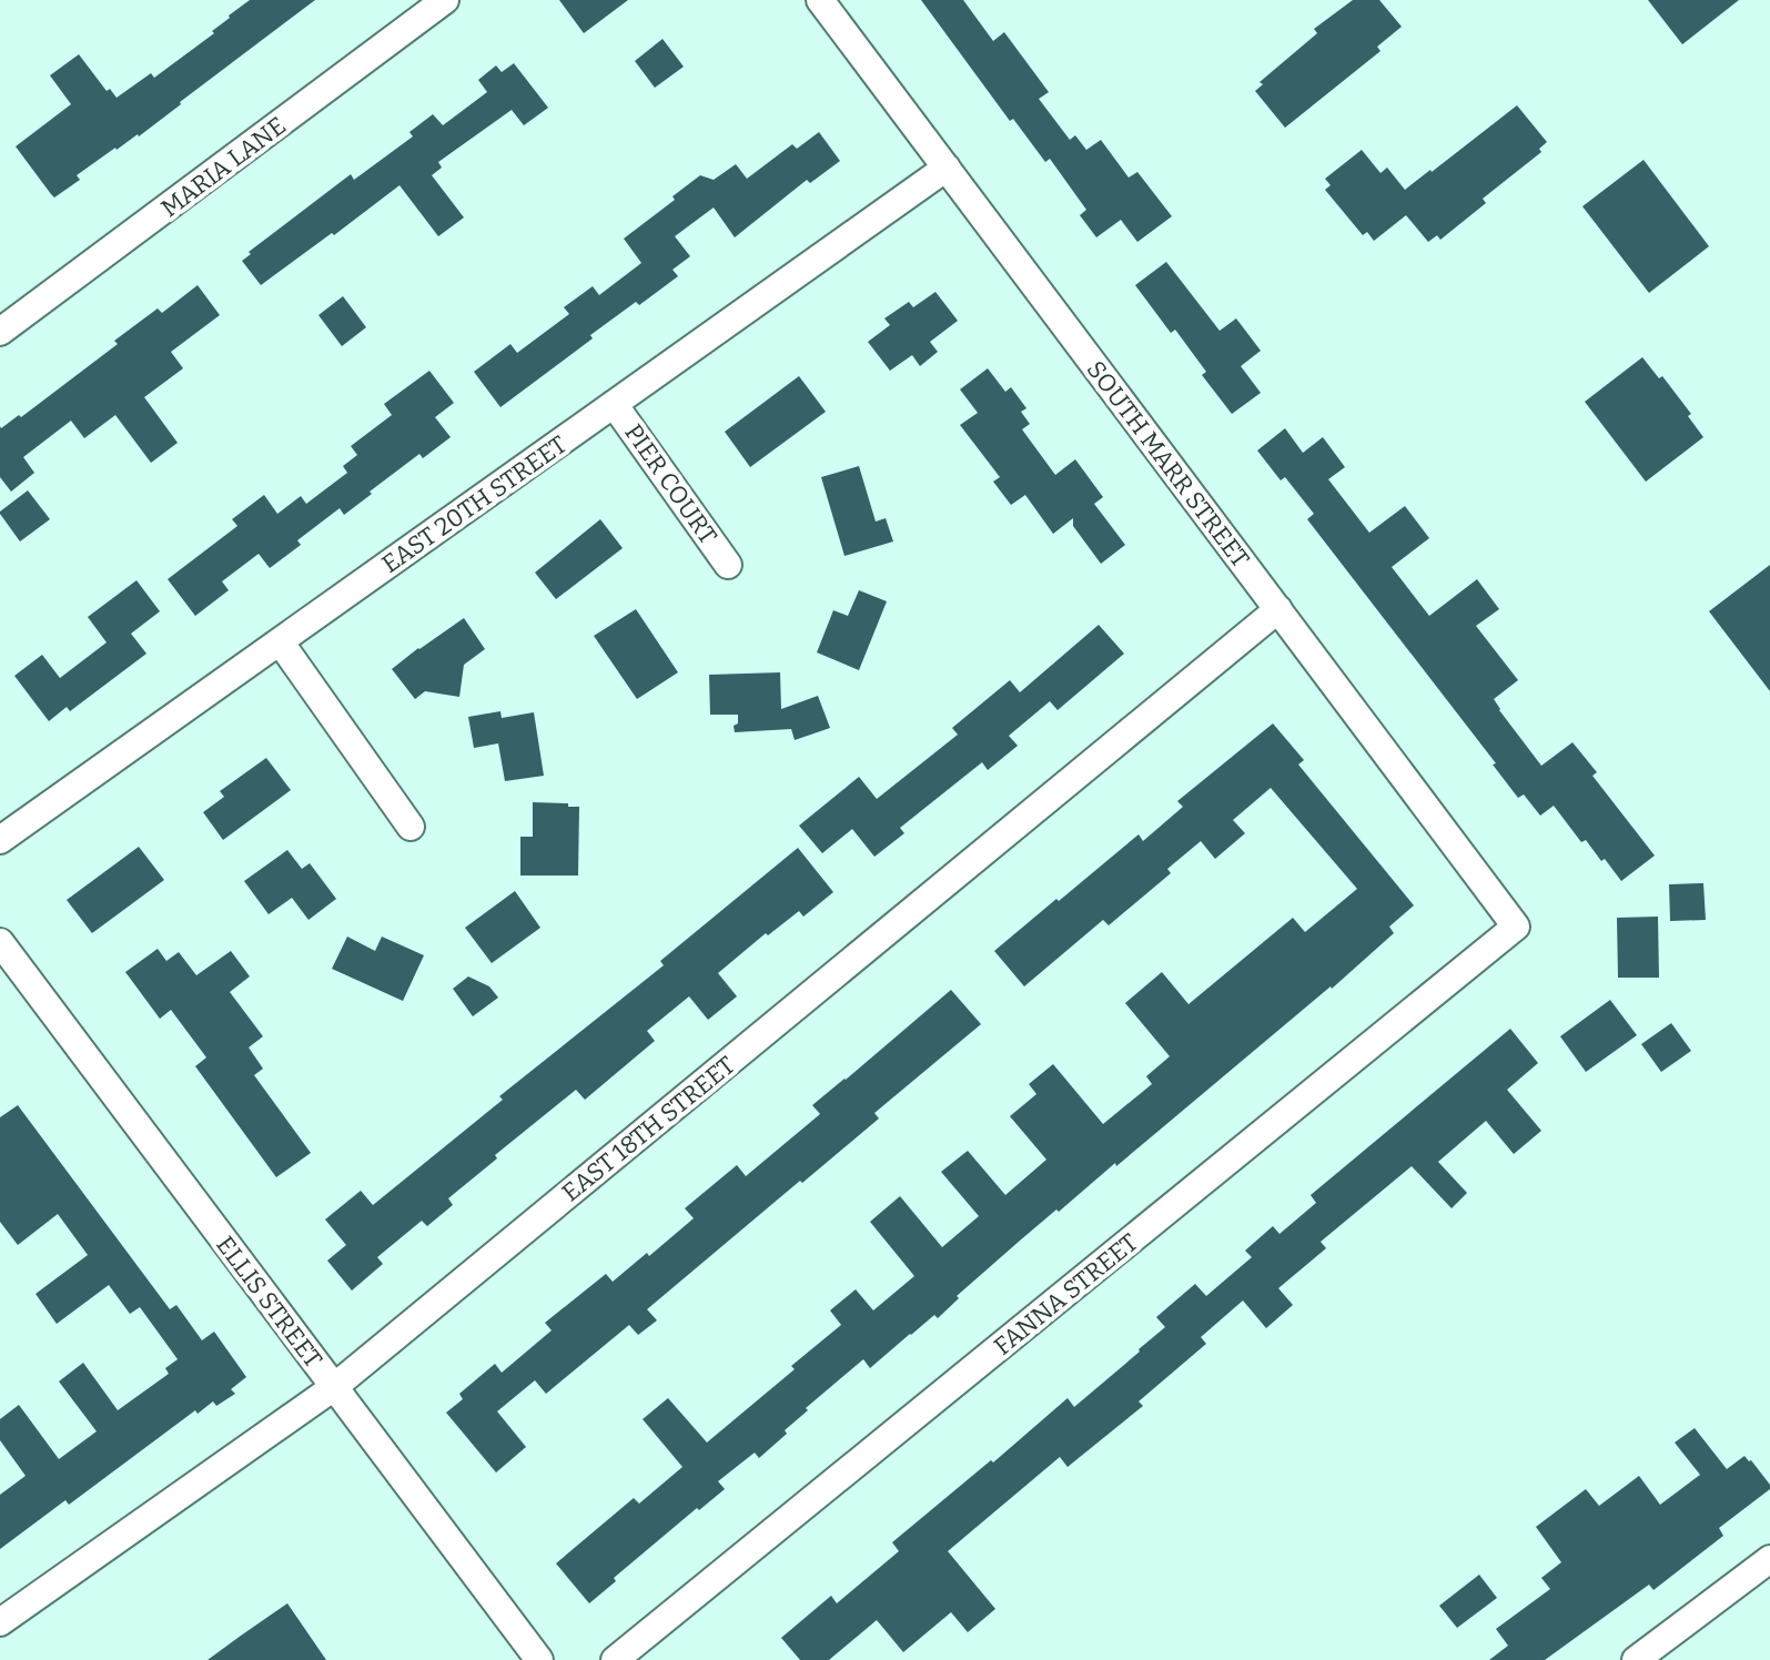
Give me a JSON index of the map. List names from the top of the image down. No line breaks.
{"streets":{"street":["MARIA LANE","SOUTH MARR STREET","PIER COURT","EAST 20TH STREET","EAST 18TH STREET","FANNA STREET","ELLIS STREET"]},"crossings":[["SOUTH MARR STREET","EAST 20TH STREET"],["SOUTH MARR STREET","EAST 18TH STREET"],["SOUTH MARR STREET","FANNA STREET"],["PIER COURT","EAST 20TH STREET"],["EAST 18TH STREET","ELLIS STREET"]]}
